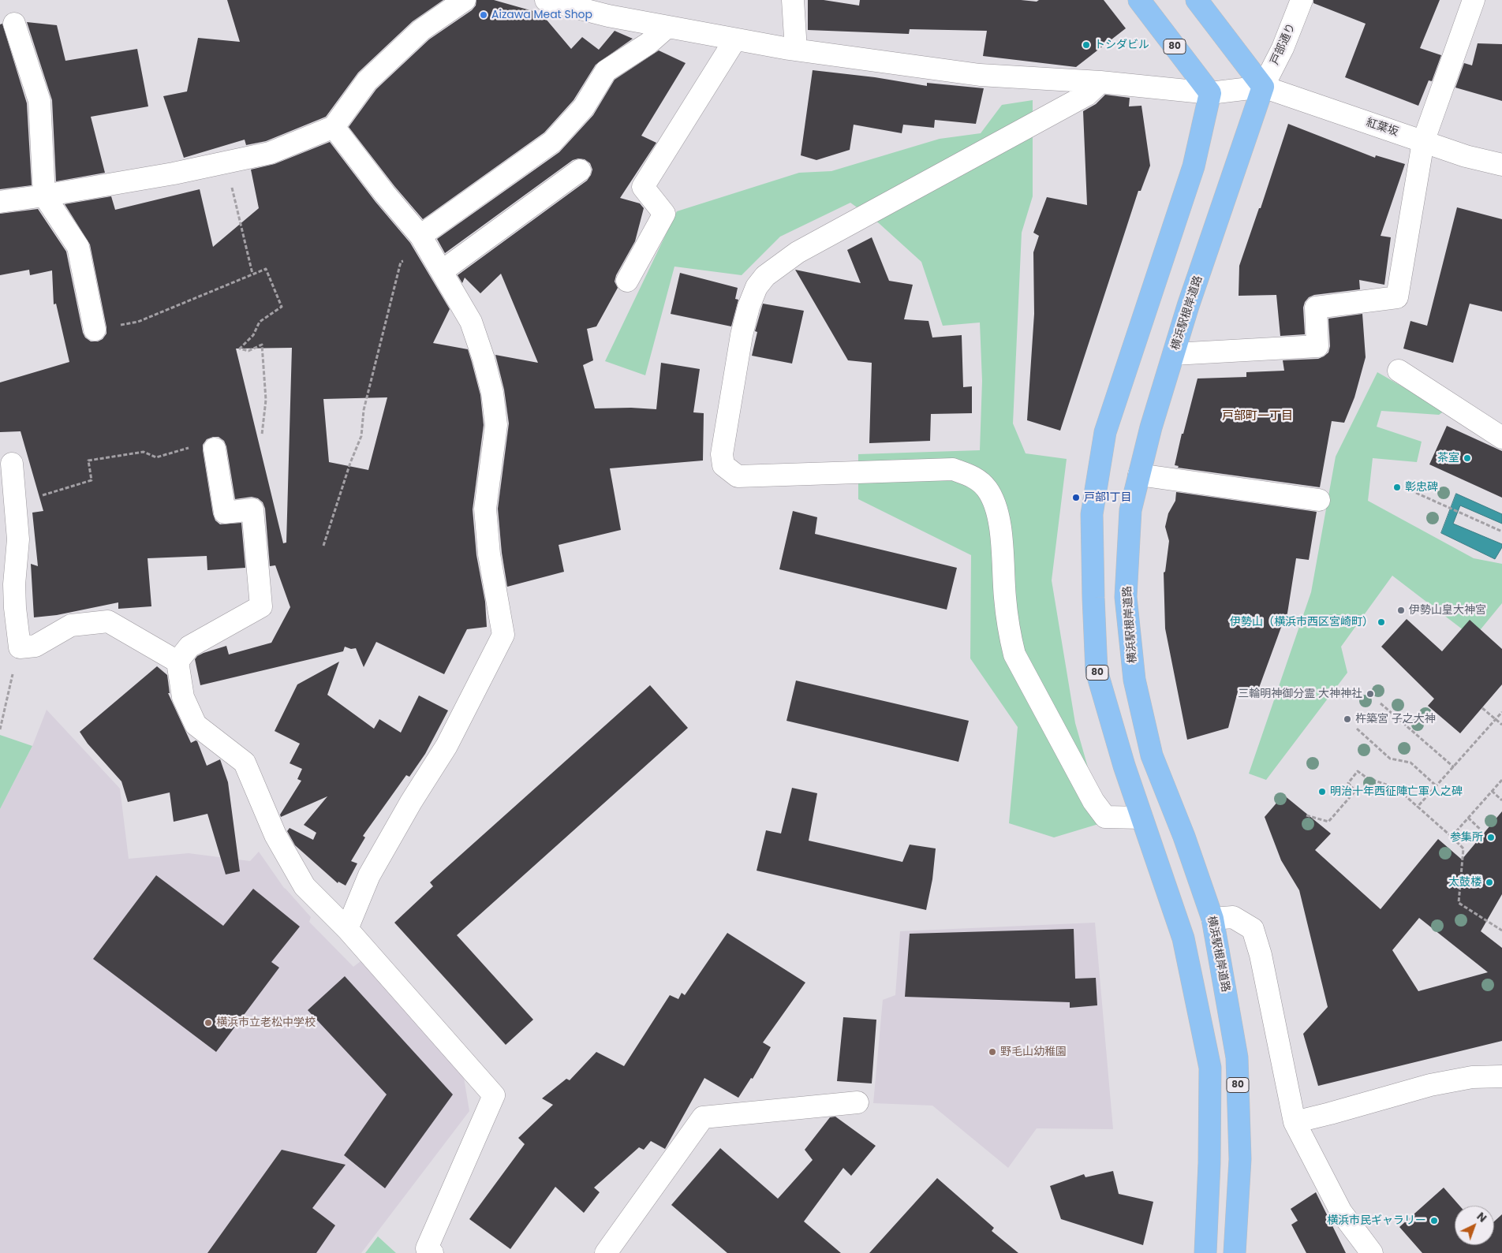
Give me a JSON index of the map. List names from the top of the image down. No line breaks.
{"streets":{"main road":["80","横浜駅根岸道路"],"street":["戸部通り","紅葉坂"]},"crossings":[["戸部通り","紅葉坂"],["戸部通り","横浜駅根岸道路"],["紅葉坂","横浜駅根岸道路"]],"districts":["戸部町一丁目"],"places":["Aizawa Meat Shop","トシダビル","茶室","彰忠碑","戸部1丁目","伊勢山皇大神宮","伊勢山（横浜市西区宮崎町）","三輪明神御分霊 大神神社","杵築宮 子之大神","明治十年西征陣亡軍人之碑","参集所","太鼓楼","横浜市立老松中学校","野毛山幼稚園","横浜市民ギャラリー"],"north":"top right"}
